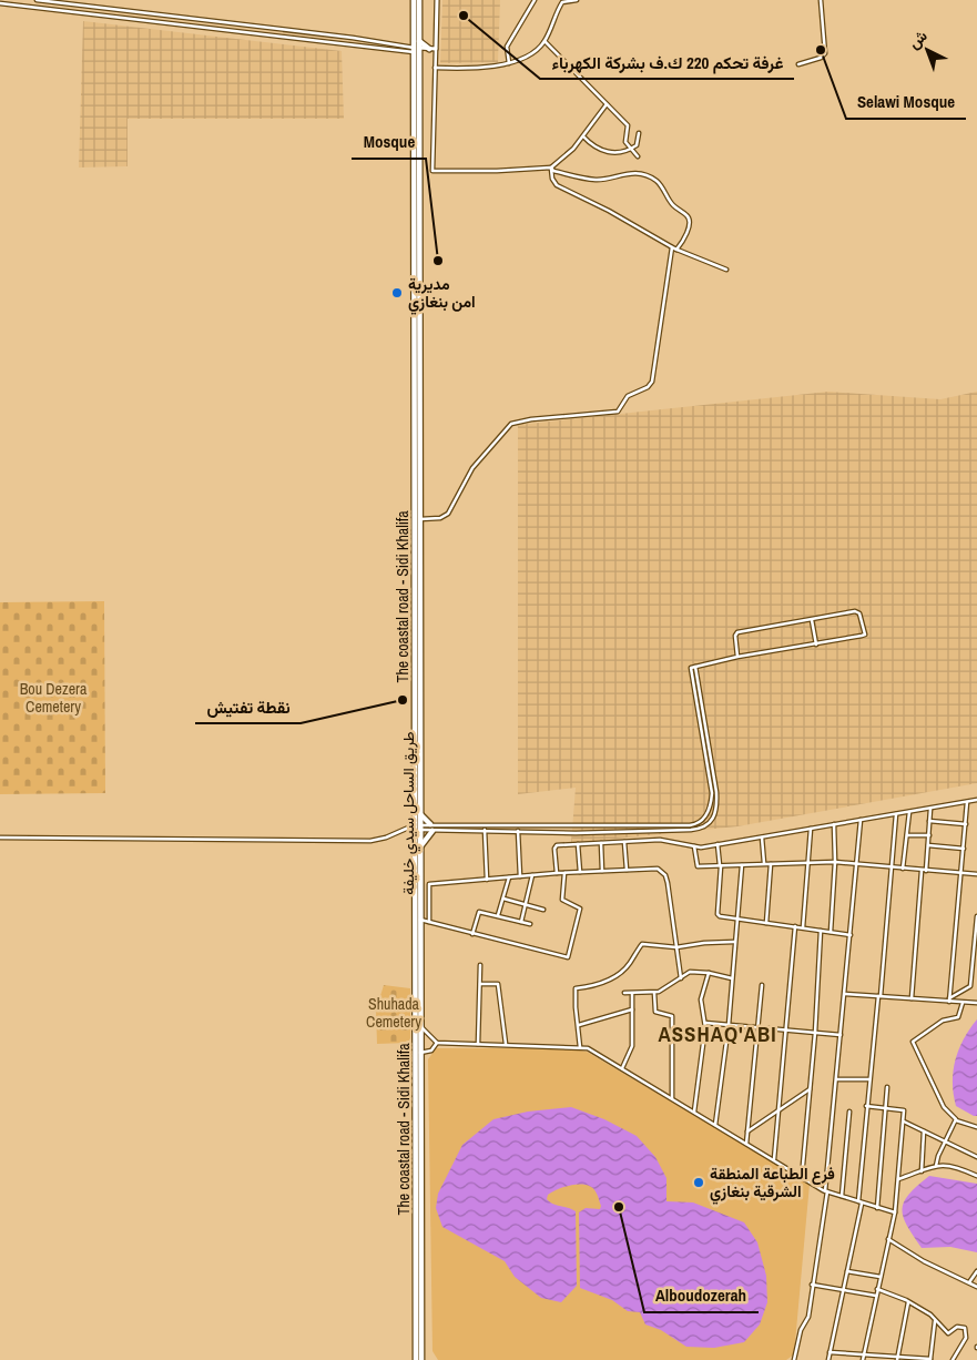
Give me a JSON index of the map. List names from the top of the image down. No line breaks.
{"streets":{"highway":["The coastal road - Sidi Khalifa","طريق الساحل سيدي خليفة"]},"crossings":[["The coastal road - Sidi Khalifa","طريق الساحل سيدي خليفة"]],"districts":["ASSHAQ'ABI"],"parks":["Bou Dezera Cemetery","Shuhada Cemetery"],"places":["غرفة تحكم 220 ك.ف بشركة الكهرباء","Selawi Mosque","Mosque","مديرية امن بنغازي","نقطة تفتيش","فرع الطباعة المنطقة الشرقية بنغازي","Alboudozerah"],"north":"top left"}
